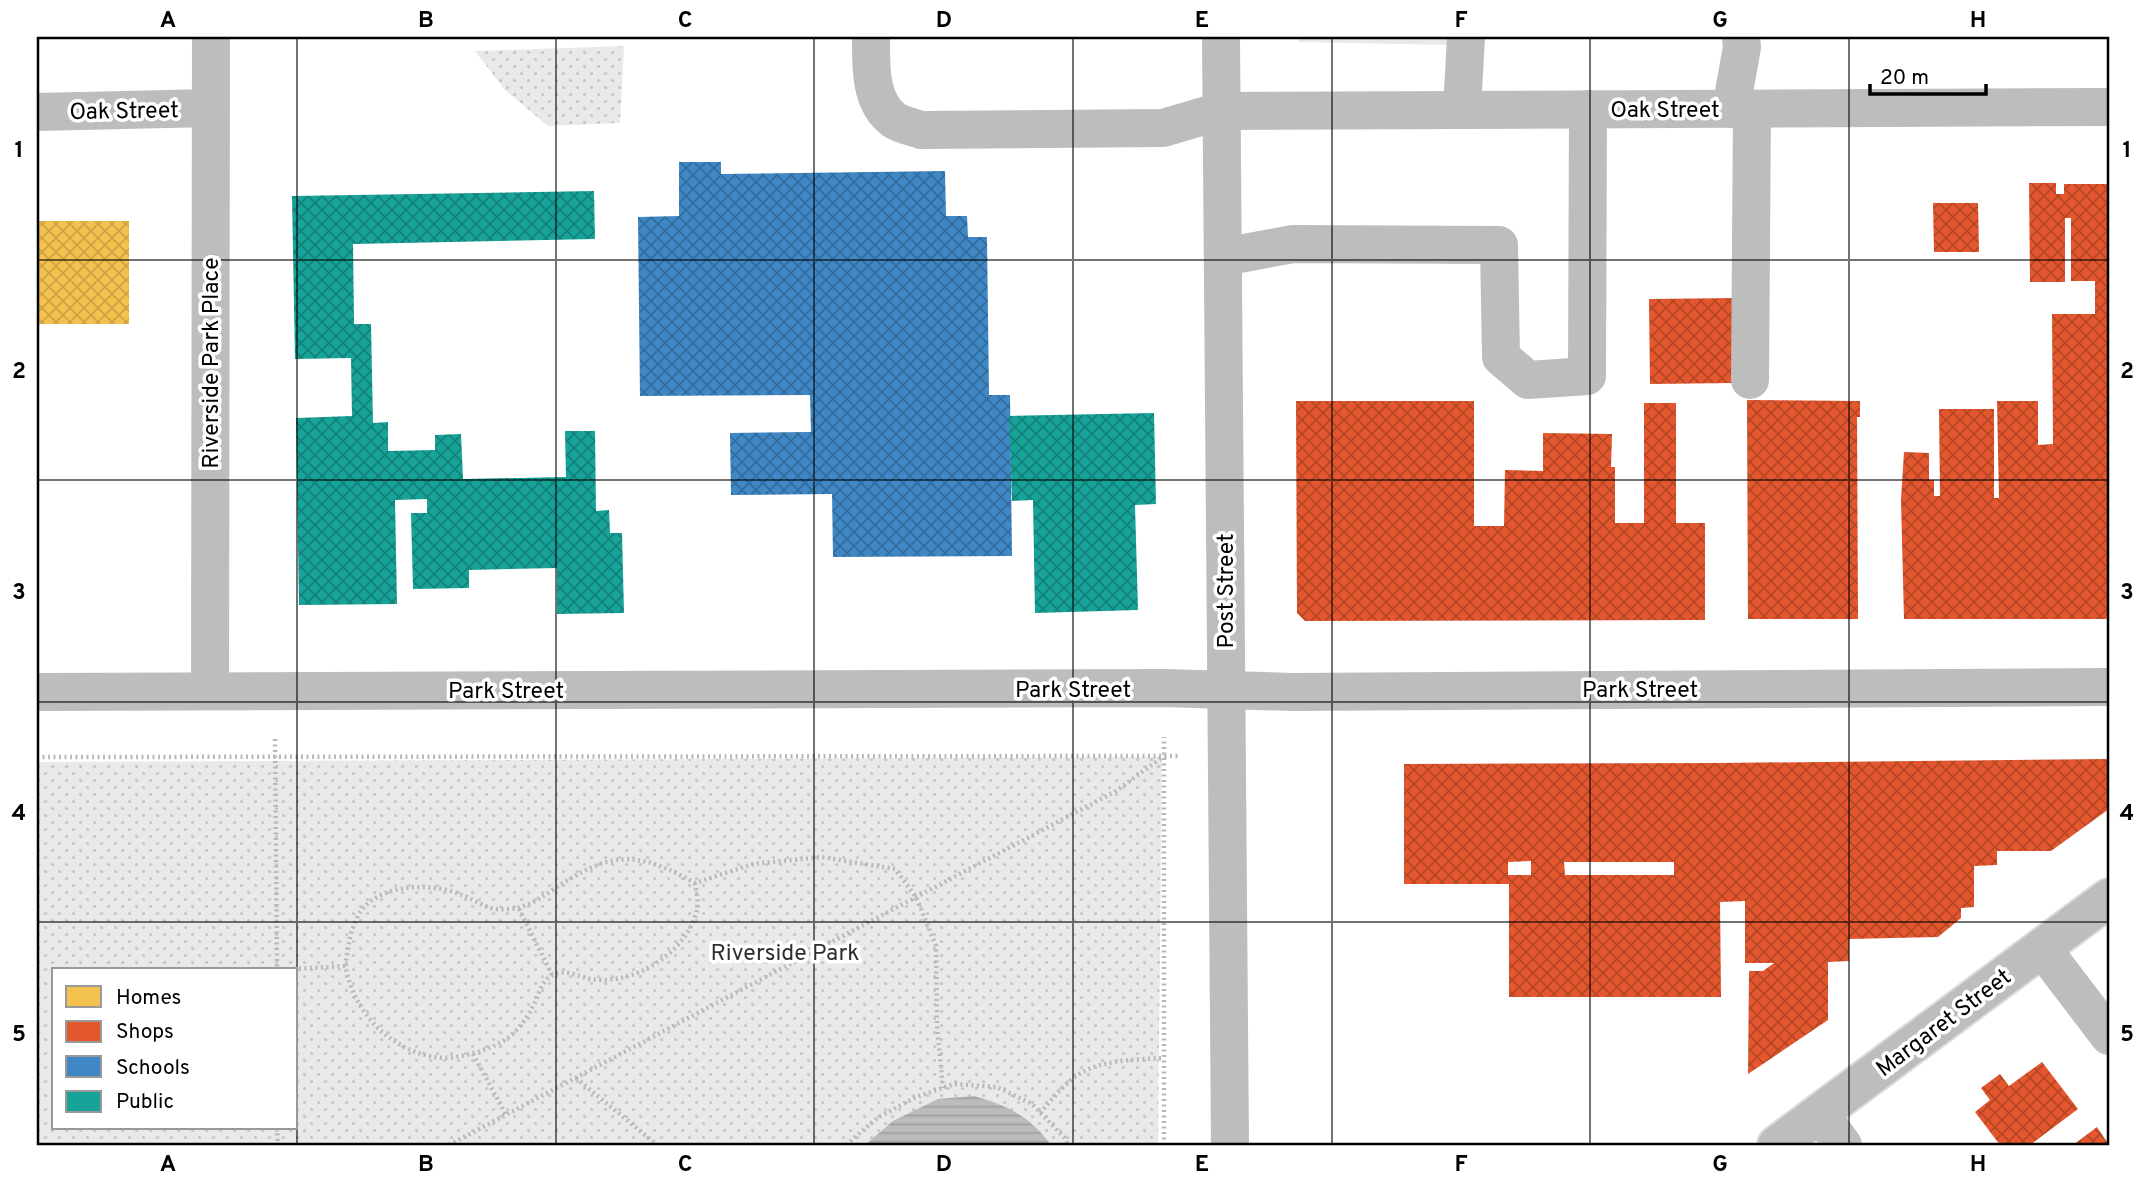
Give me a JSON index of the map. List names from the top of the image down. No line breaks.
{"streets":{"street":["Oak Street","Riverside Park Place","Post Street","Park Street","Margaret Street"]},"crossings":[["Oak Street","Riverside Park Place"],["Oak Street","Post Street"],["Riverside Park Place","Park Street"],["Post Street","Park Street"]],"parks":["Riverside Park"],"legend":["Homes","Shops","Schools","Public"],"scale_bar":"20 m","grid":{"columns":["A","B","C","D","E","F","G","H"],"rows":["1","2","3","4","5"]}}
